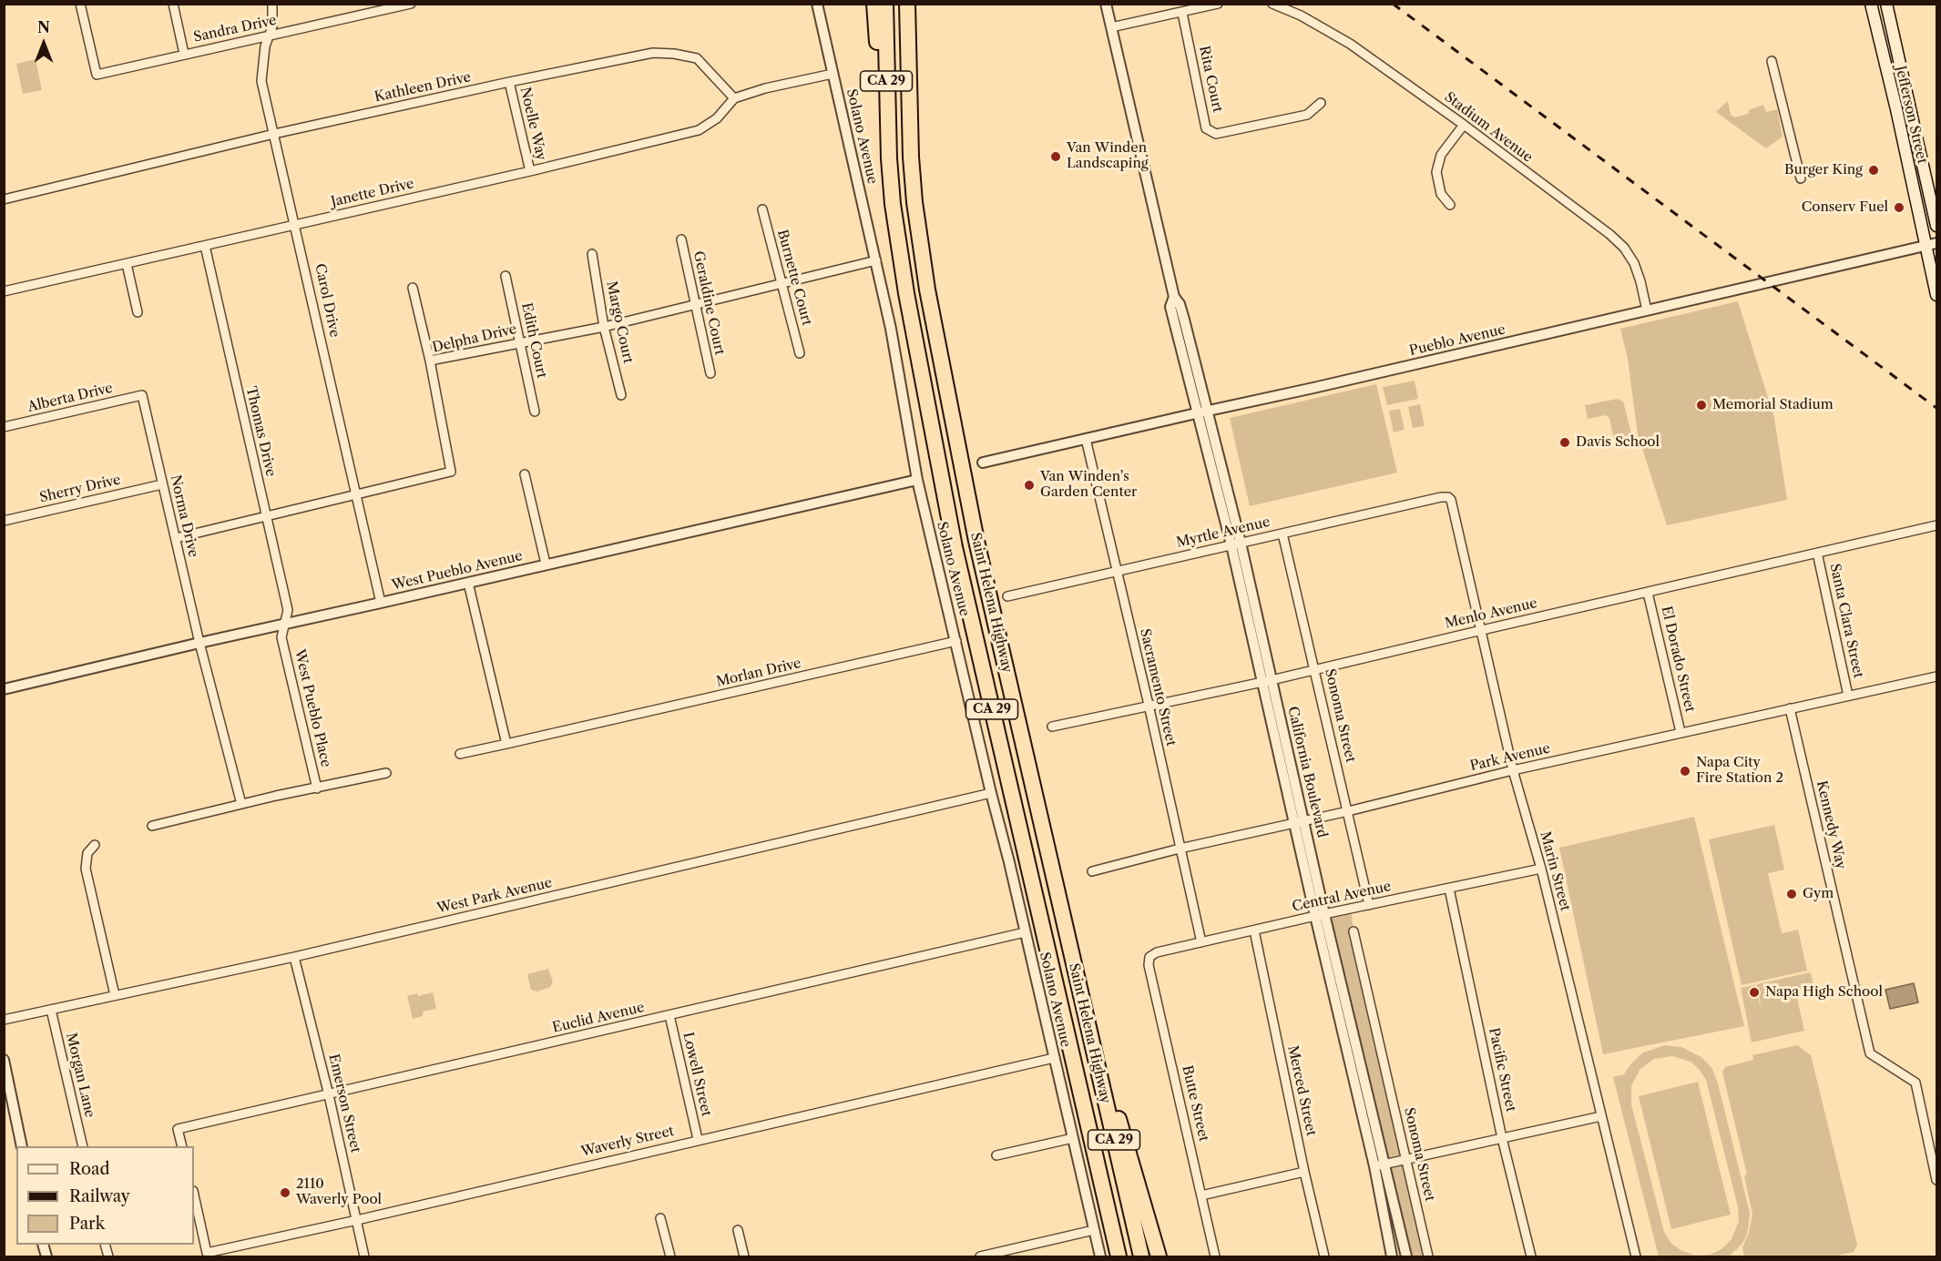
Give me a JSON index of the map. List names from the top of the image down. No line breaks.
{"streets":{"highway":["CA 29","Saint Helena Highway"],"main road":["Jefferson Street"],"street":["Sandra Drive","Rita Court","Kathleen Drive","Noelle Way","Stadium Avenue","Solano Avenue","Janette Drive","Burnette Court","Carol Drive","Geraldine Court","Margo Court","Delpha Drive","Edith Court","Pueblo Avenue","Alberta Drive","Thomas Drive","Sherry Drive","Norma Drive","Myrtle Avenue","West Pueblo Avenue","Menlo Avenue","Santa Clara Street","El Dorado Street","Morlan Drive","Sacramento Street","West Pueblo Place","Sonoma Street","Park Avenue","California Boulevard","Kennedy Way","Marin Street","West Park Avenue","Central Avenue","Euclid Avenue","Pacific Street","Lowell Street","Morgan Lane","Merced Street","Emerson Street","Butte Street","Waverly Street"]},"crossings":[["Sandra Drive","Carol Drive"],["Kathleen Drive","Noelle Way"],["Kathleen Drive","Janette Drive"],["Kathleen Drive","Carol Drive"],["Jefferson Street","Pueblo Avenue"],["Noelle Way","Janette Drive"],["Stadium Avenue","Pueblo Avenue"],["Solano Avenue","Delpha Drive"],["Solano Avenue","West Pueblo Avenue"],["Solano Avenue","Morlan Drive"],["Solano Avenue","West Park Avenue"],["Solano Avenue","Euclid Avenue"],["Solano Avenue","Waverly Street"],["Janette Drive","Carol Drive"],["Janette Drive","Thomas Drive"],["Burnette Court","Delpha Drive"],["Carol Drive","Delpha Drive"],["Carol Drive","West Pueblo Avenue"],["Geraldine Court","Delpha Drive"],["Margo Court","Delpha Drive"],["Delpha Drive","Edith Court"],["Delpha Drive","Thomas Drive"],["Delpha Drive","Norma Drive"],["Pueblo Avenue","Sacramento Street"],["Pueblo Avenue","California Boulevard"],["Alberta Drive","Norma Drive"],["Thomas Drive","West Pueblo Avenue"],["Thomas Drive","West Pueblo Place"],["Sherry Drive","Norma Drive"],["Norma Drive","West Pueblo Avenue"],["Myrtle Avenue","Sacramento Street"],["Myrtle Avenue","Sonoma Street"],["Myrtle Avenue","California Boulevard"],["Myrtle Avenue","Marin Street"],["West Pueblo Avenue","West Pueblo Place"],["Menlo Avenue","Santa Clara Street"],["Menlo Avenue","El Dorado Street"],["Menlo Avenue","Sacramento Street"],["Menlo Avenue","Sonoma Street"],["Menlo Avenue","California Boulevard"],["Menlo Avenue","Marin Street"],["Santa Clara Street","Park Avenue"],["El Dorado Street","Park Avenue"],["Sacramento Street","Park Avenue"],["Sacramento Street","Central Avenue"],["Sonoma Street","Park Avenue"],["Sonoma Street","Central Avenue"],["Park Avenue","California Boulevard"],["Park Avenue","Kennedy Way"],["Park Avenue","Marin Street"],["California Boulevard","Central Avenue"],["Marin Street","Central Avenue"],["West Park Avenue","Morgan Lane"],["West Park Avenue","Emerson Street"],["Central Avenue","Pacific Street"],["Central Avenue","Merced Street"],["Central Avenue","Butte Street"],["Euclid Avenue","Lowell Street"],["Euclid Avenue","Emerson Street"],["Lowell Street","Waverly Street"],["Emerson Street","Waverly Street"]],"places":["Van Winden Landscaping","Burger King","Conserv Fuel","Memorial Stadium","Davis School","Van Winden’s Garden Center","Napa City Fire Station 2","Gym","Napa High School","2110 Waverly Pool"],"legend":["Road","Railway","Park"],"north":"top"}
